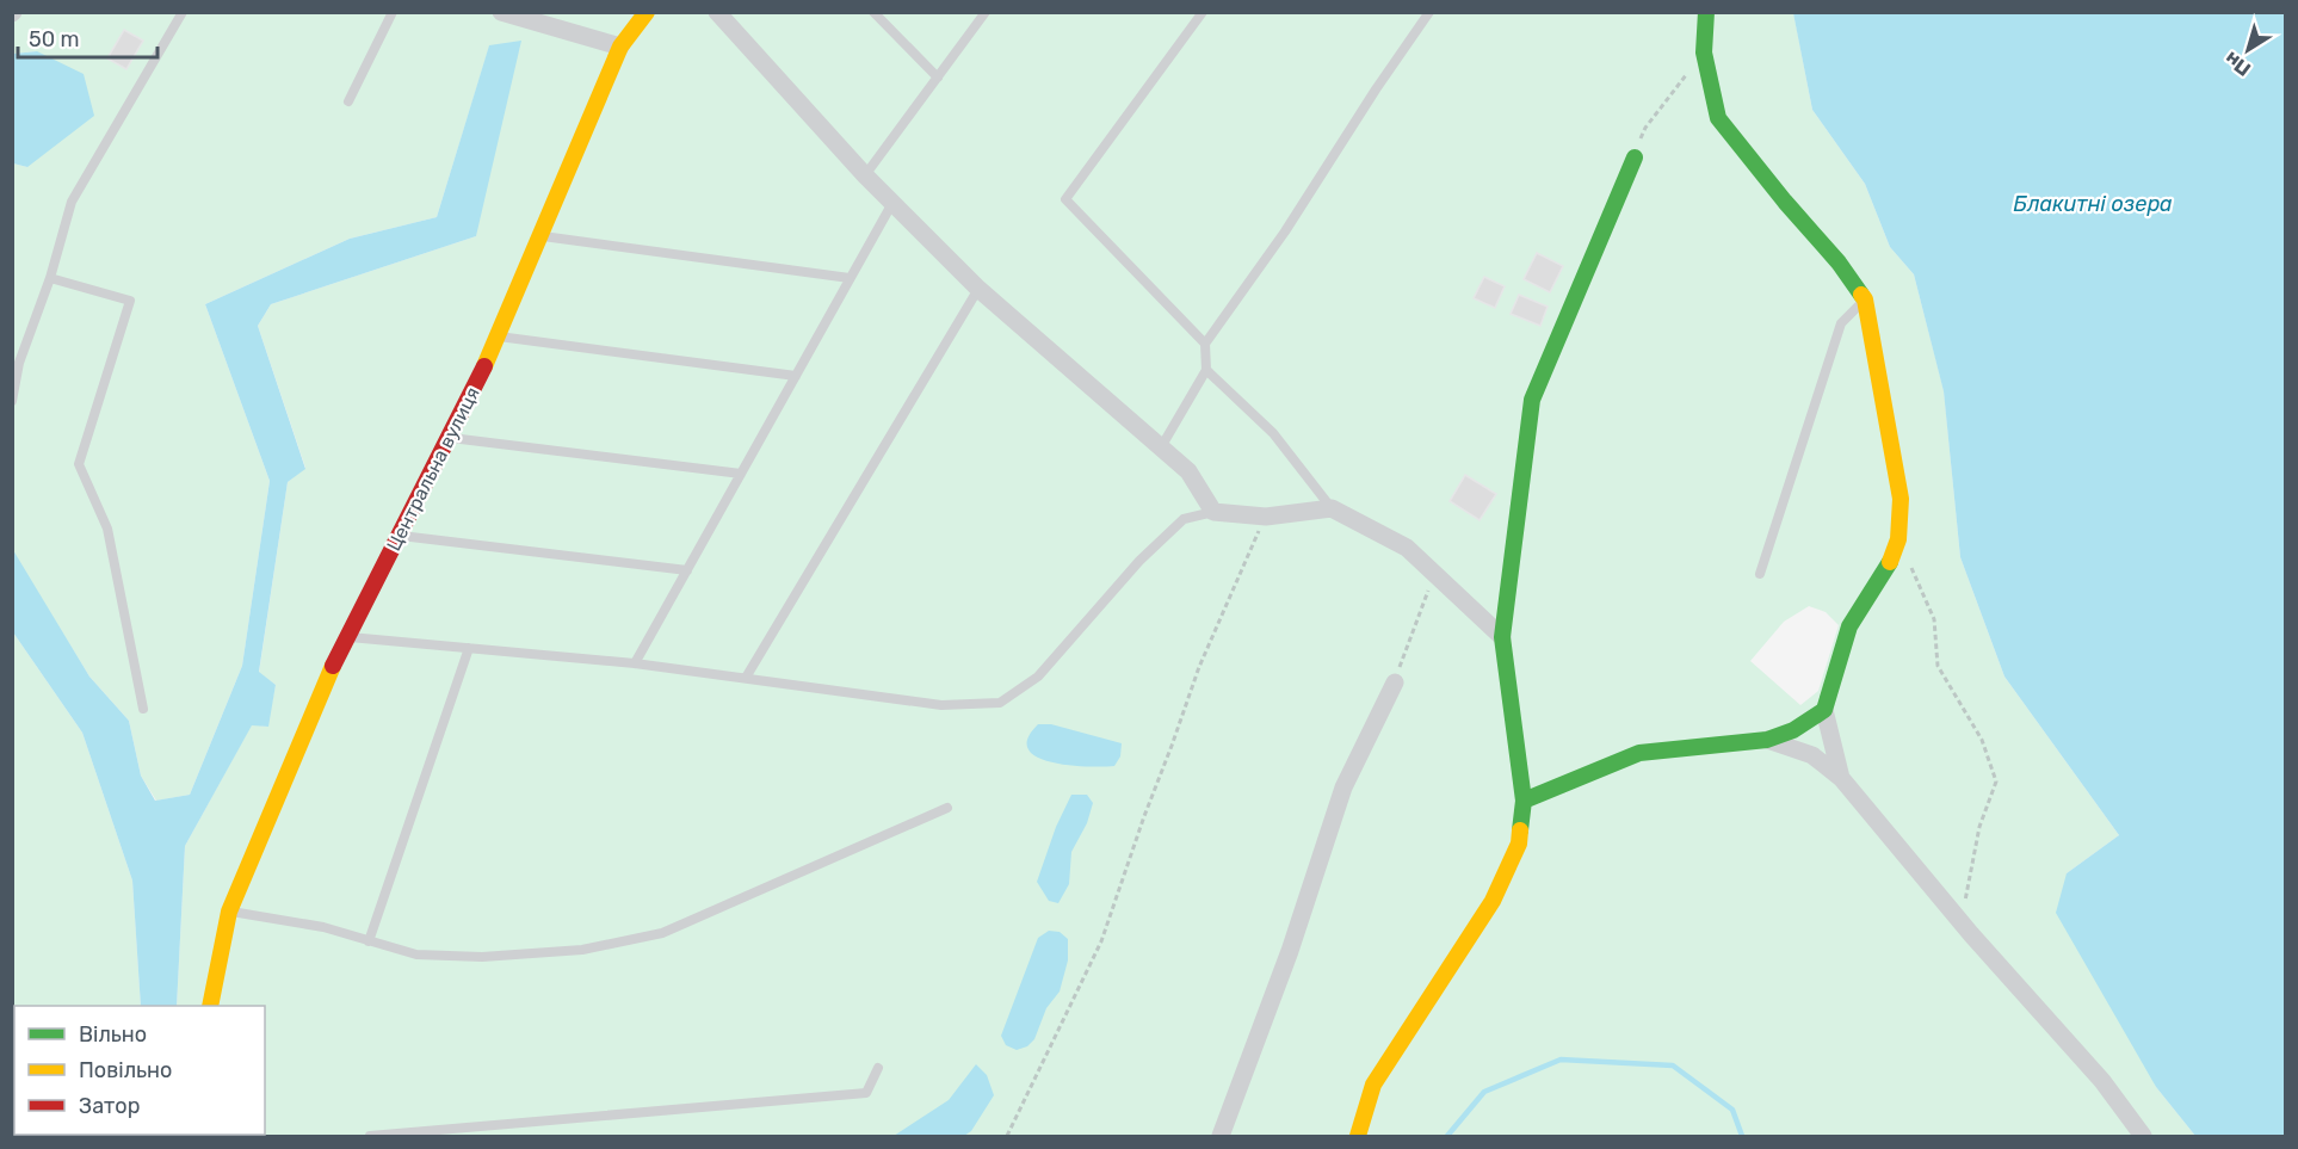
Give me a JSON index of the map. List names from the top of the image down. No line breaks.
{"streets":{"street":["Центральна вулиця"]},"water":["Блакитні озера"],"legend":["Вільно","Повільно","Затор"],"scale_bar":"50 m","north":"bottom left"}
